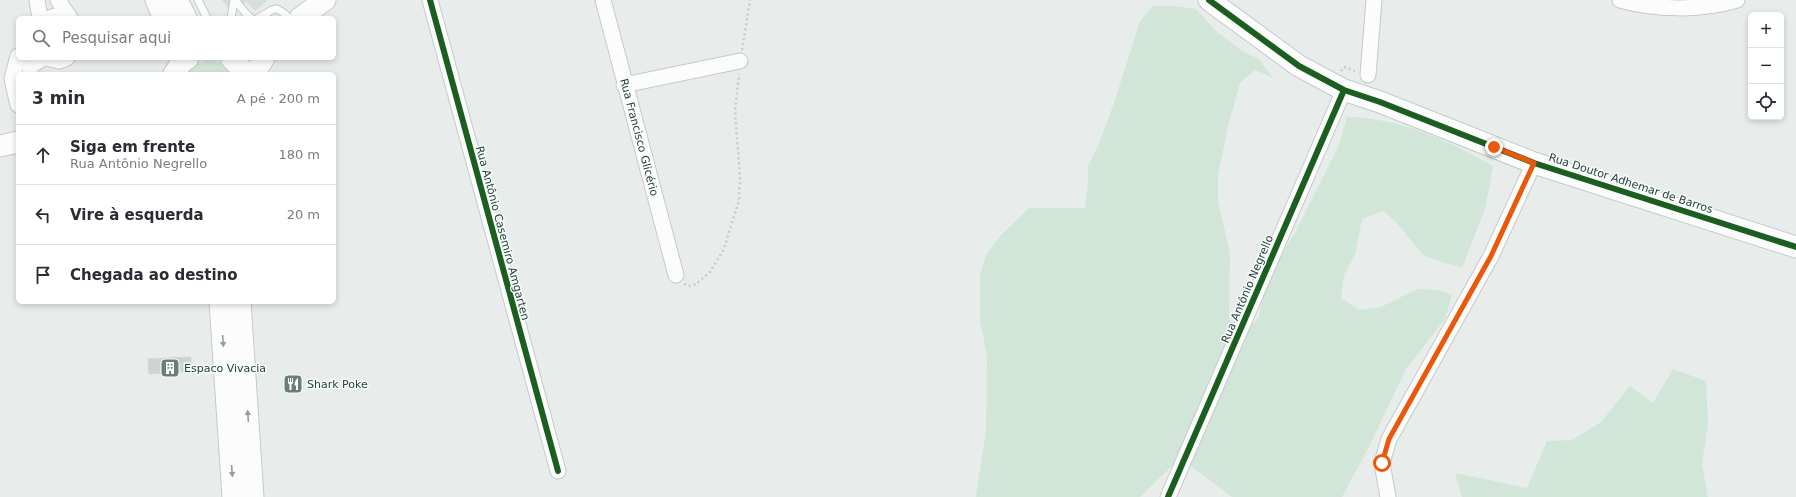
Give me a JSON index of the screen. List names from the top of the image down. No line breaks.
{"streets":{"street":["Rua Francisco Glicério","Rua Doutor Adhemar de Barros","Rua Antônio Casemiro Amgarten","Rua Antônio Negrello"]},"crossings":[["Rua Doutor Adhemar de Barros","Rua Antônio Negrello"]],"places":{"building":["Espaco Vivacia"],"restaurant":["Shark Poke"]},"page":{"map_buttons":["+","−"],"search":"Pesquisar aqui","heading":["3 min","A pé · 200 m"],"list":[["Siga em frente","Rua Antônio Negrello","180 m"],["Vire à esquerda","20 m"],"Chegada ao destino"]}}
